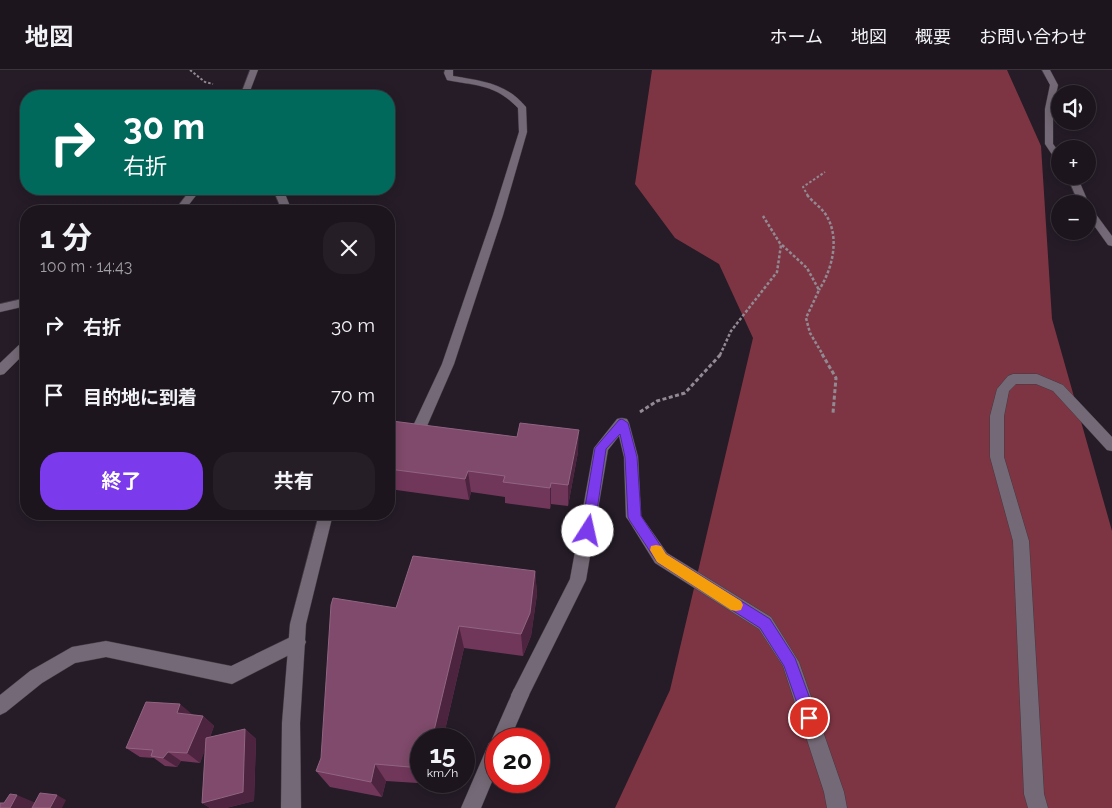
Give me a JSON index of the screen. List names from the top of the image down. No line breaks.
{"page":{"header":"地図","nav":["ホーム","地図","概要","お問い合わせ"],"map_buttons":["+","−"],"turn":["30 m","右折"],"heading":["1 分","100 m · 14:43"],"list":[{"name":"右折","value":"30 m"},{"name":"目的地に到着","value":"70 m"}],"buttons":["終了","共有"],"speed":"15 km/h","limit":"20"}}
